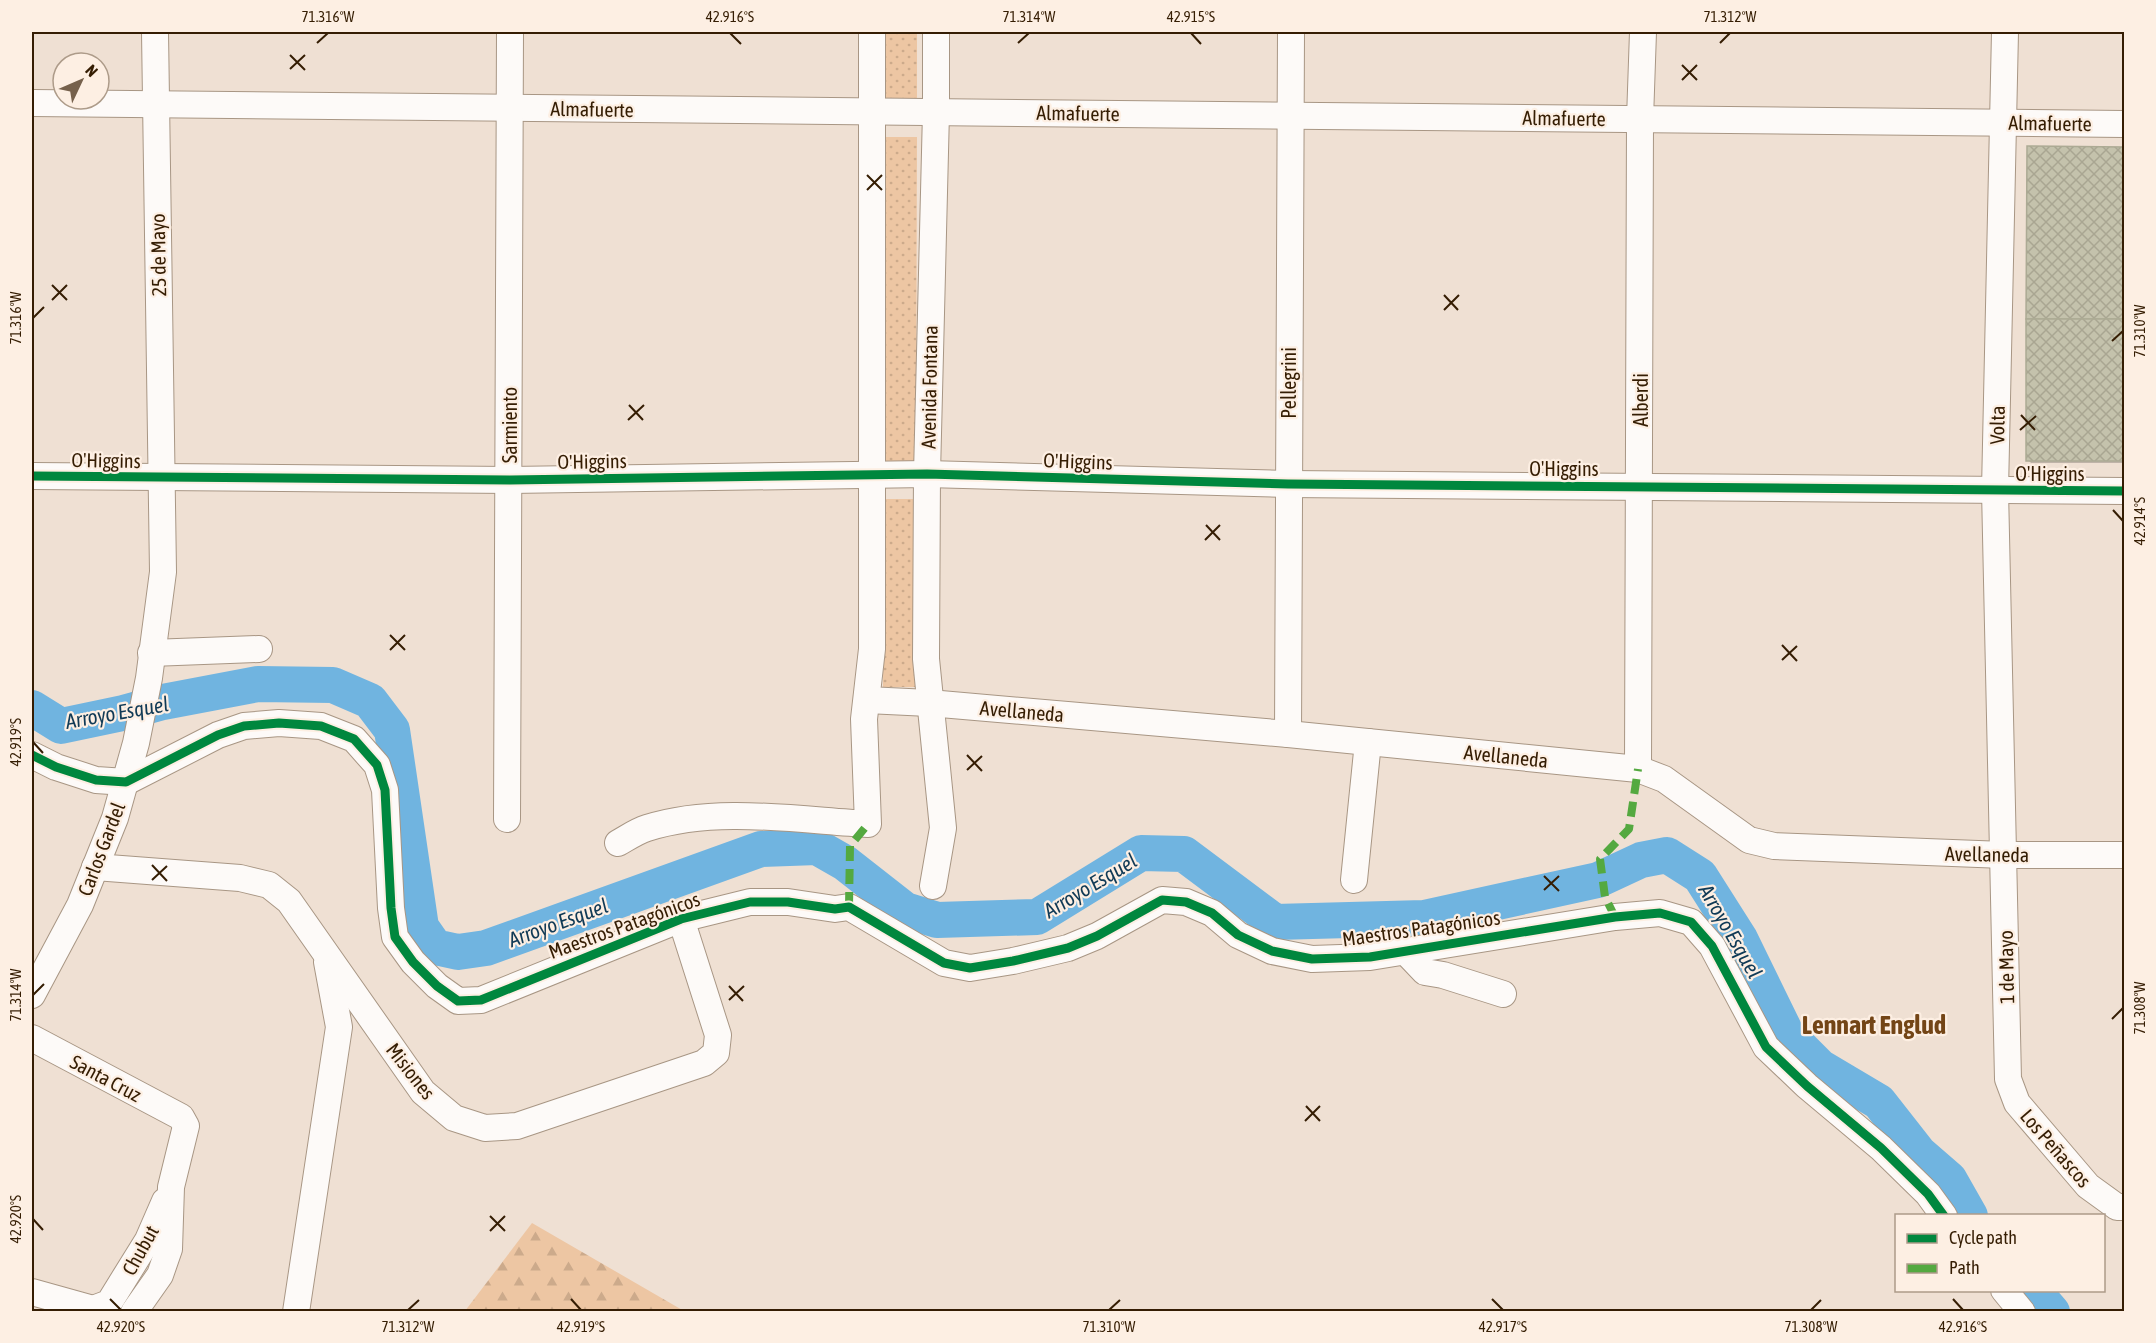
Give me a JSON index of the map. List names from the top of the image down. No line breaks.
{"streets":{"street":["Almafuerte","25 de Mayo","Pellegrini","Avenida Fontana","Alberdi","Sarmiento","Volta","O'Higgins","Avellaneda","Carlos Gardel","Maestros Patagónicos","1 de Mayo","Misiones","Santa Cruz","Los Peñascos","Chubut"]},"crossings":[["Almafuerte","25 de Mayo"],["Almafuerte","Pellegrini"],["Almafuerte","Avenida Fontana"],["Almafuerte","Alberdi"],["Almafuerte","Sarmiento"],["Almafuerte","Volta"],["25 de Mayo","O'Higgins"],["25 de Mayo","Carlos Gardel"],["Pellegrini","O'Higgins"],["Pellegrini","Avellaneda"],["Avenida Fontana","O'Higgins"],["Avenida Fontana","Avellaneda"],["Alberdi","O'Higgins"],["Alberdi","Avellaneda"],["Sarmiento","O'Higgins"],["Volta","O'Higgins"],["Volta","Avellaneda"],["Volta","1 de Mayo"],["O'Higgins","Carlos Gardel"],["Avellaneda","1 de Mayo"],["Carlos Gardel","Maestros Patagónicos"],["Carlos Gardel","Misiones"],["Maestros Patagónicos","Misiones"],["1 de Mayo","Los Peñascos"],["Santa Cruz","Chubut"]],"districts":["Lennart Englud"],"water":["Arroyo Esquel"],"legend":["Cycle path","Path"],"north":"top right","coordinates":["71.316°W","42.916°S","71.314°W","42.915°S","71.312°W","71.310°W","42.914°S","42.919°S","71.308°W","42.920°S","42.917°S"]}
